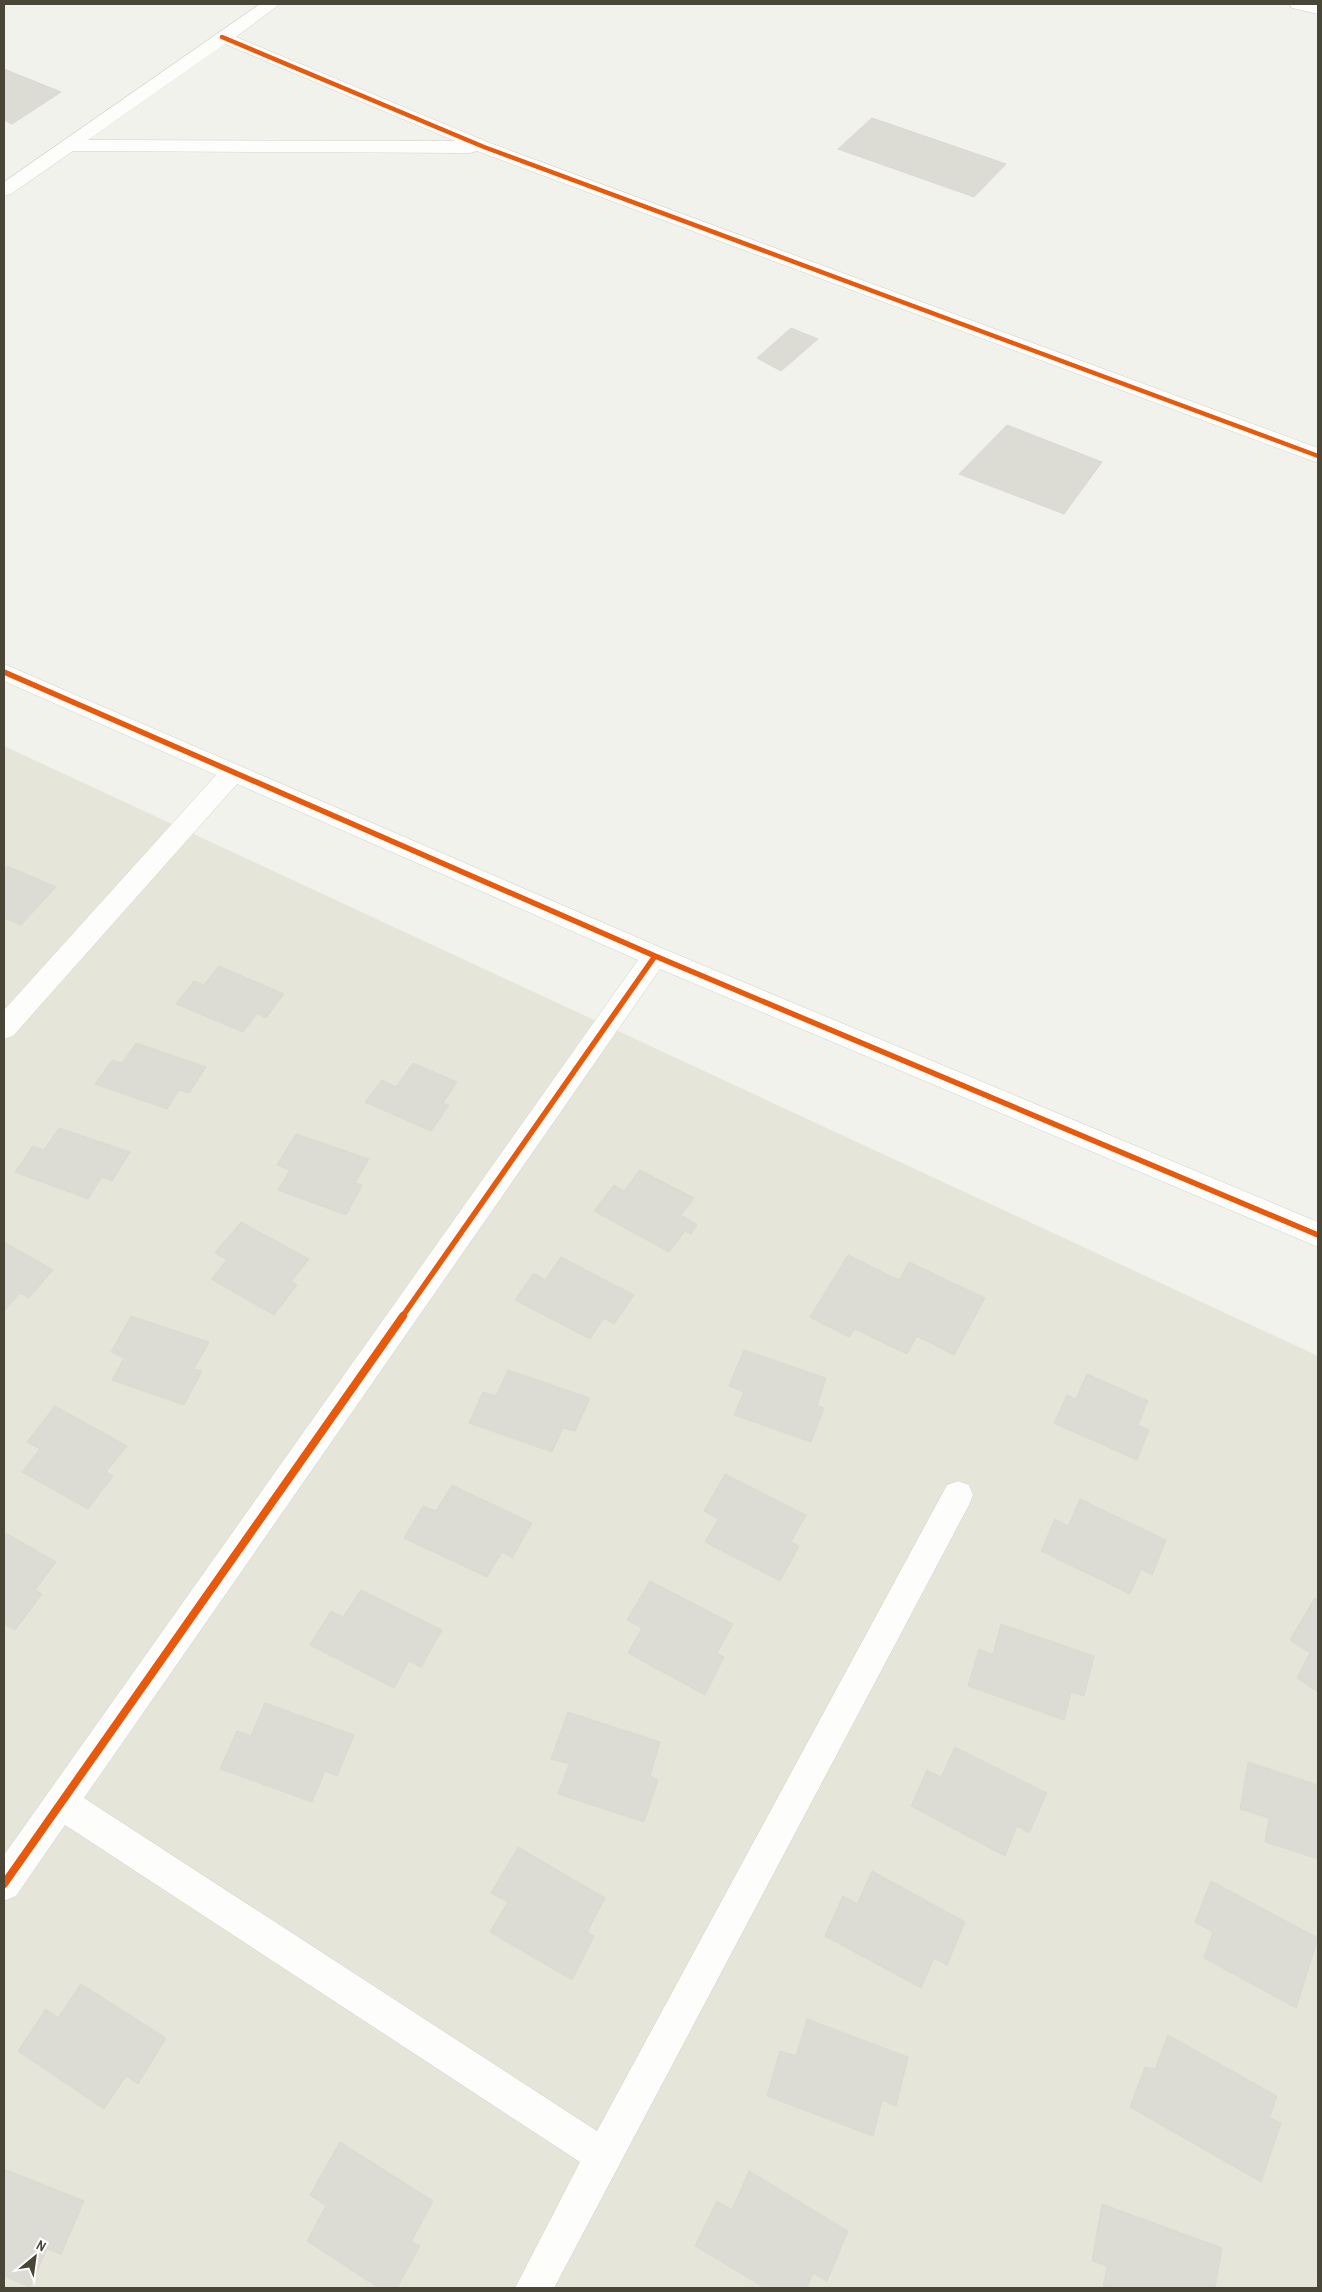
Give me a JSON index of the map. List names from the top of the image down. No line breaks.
{"north":"top right"}
